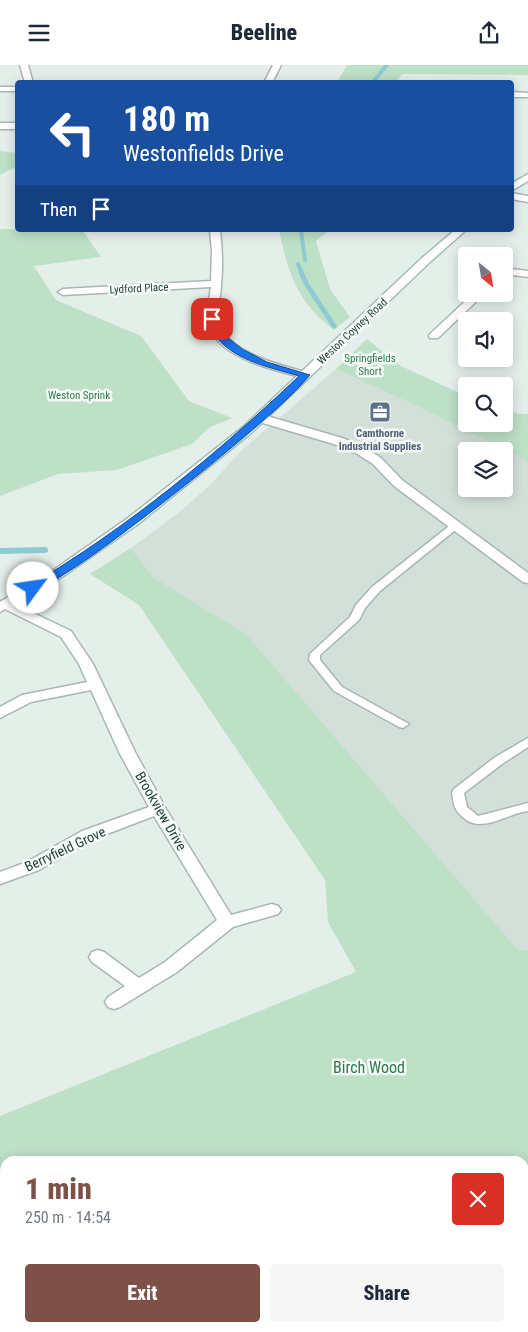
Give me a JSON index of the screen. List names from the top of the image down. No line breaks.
{"streets":{"street":["Lydford Place","Weston Coyney Road","Brookview Drive","Berryfield Grove"]},"crossings":[["Weston Coyney Road","Brookview Drive"],["Brookview Drive","Berryfield Grove"]],"parks":["Springfields Short","Weston Sprink","Birch Wood"],"places":{"office":["Camthorne Industrial Supplies"]},"north":"bottom right","page":{"header":"Beeline","turn":["180 m","Westonfields Drive"],"then":"Then","heading":["1 min","250 m · 14:54"],"buttons":["Exit","Share"]}}
